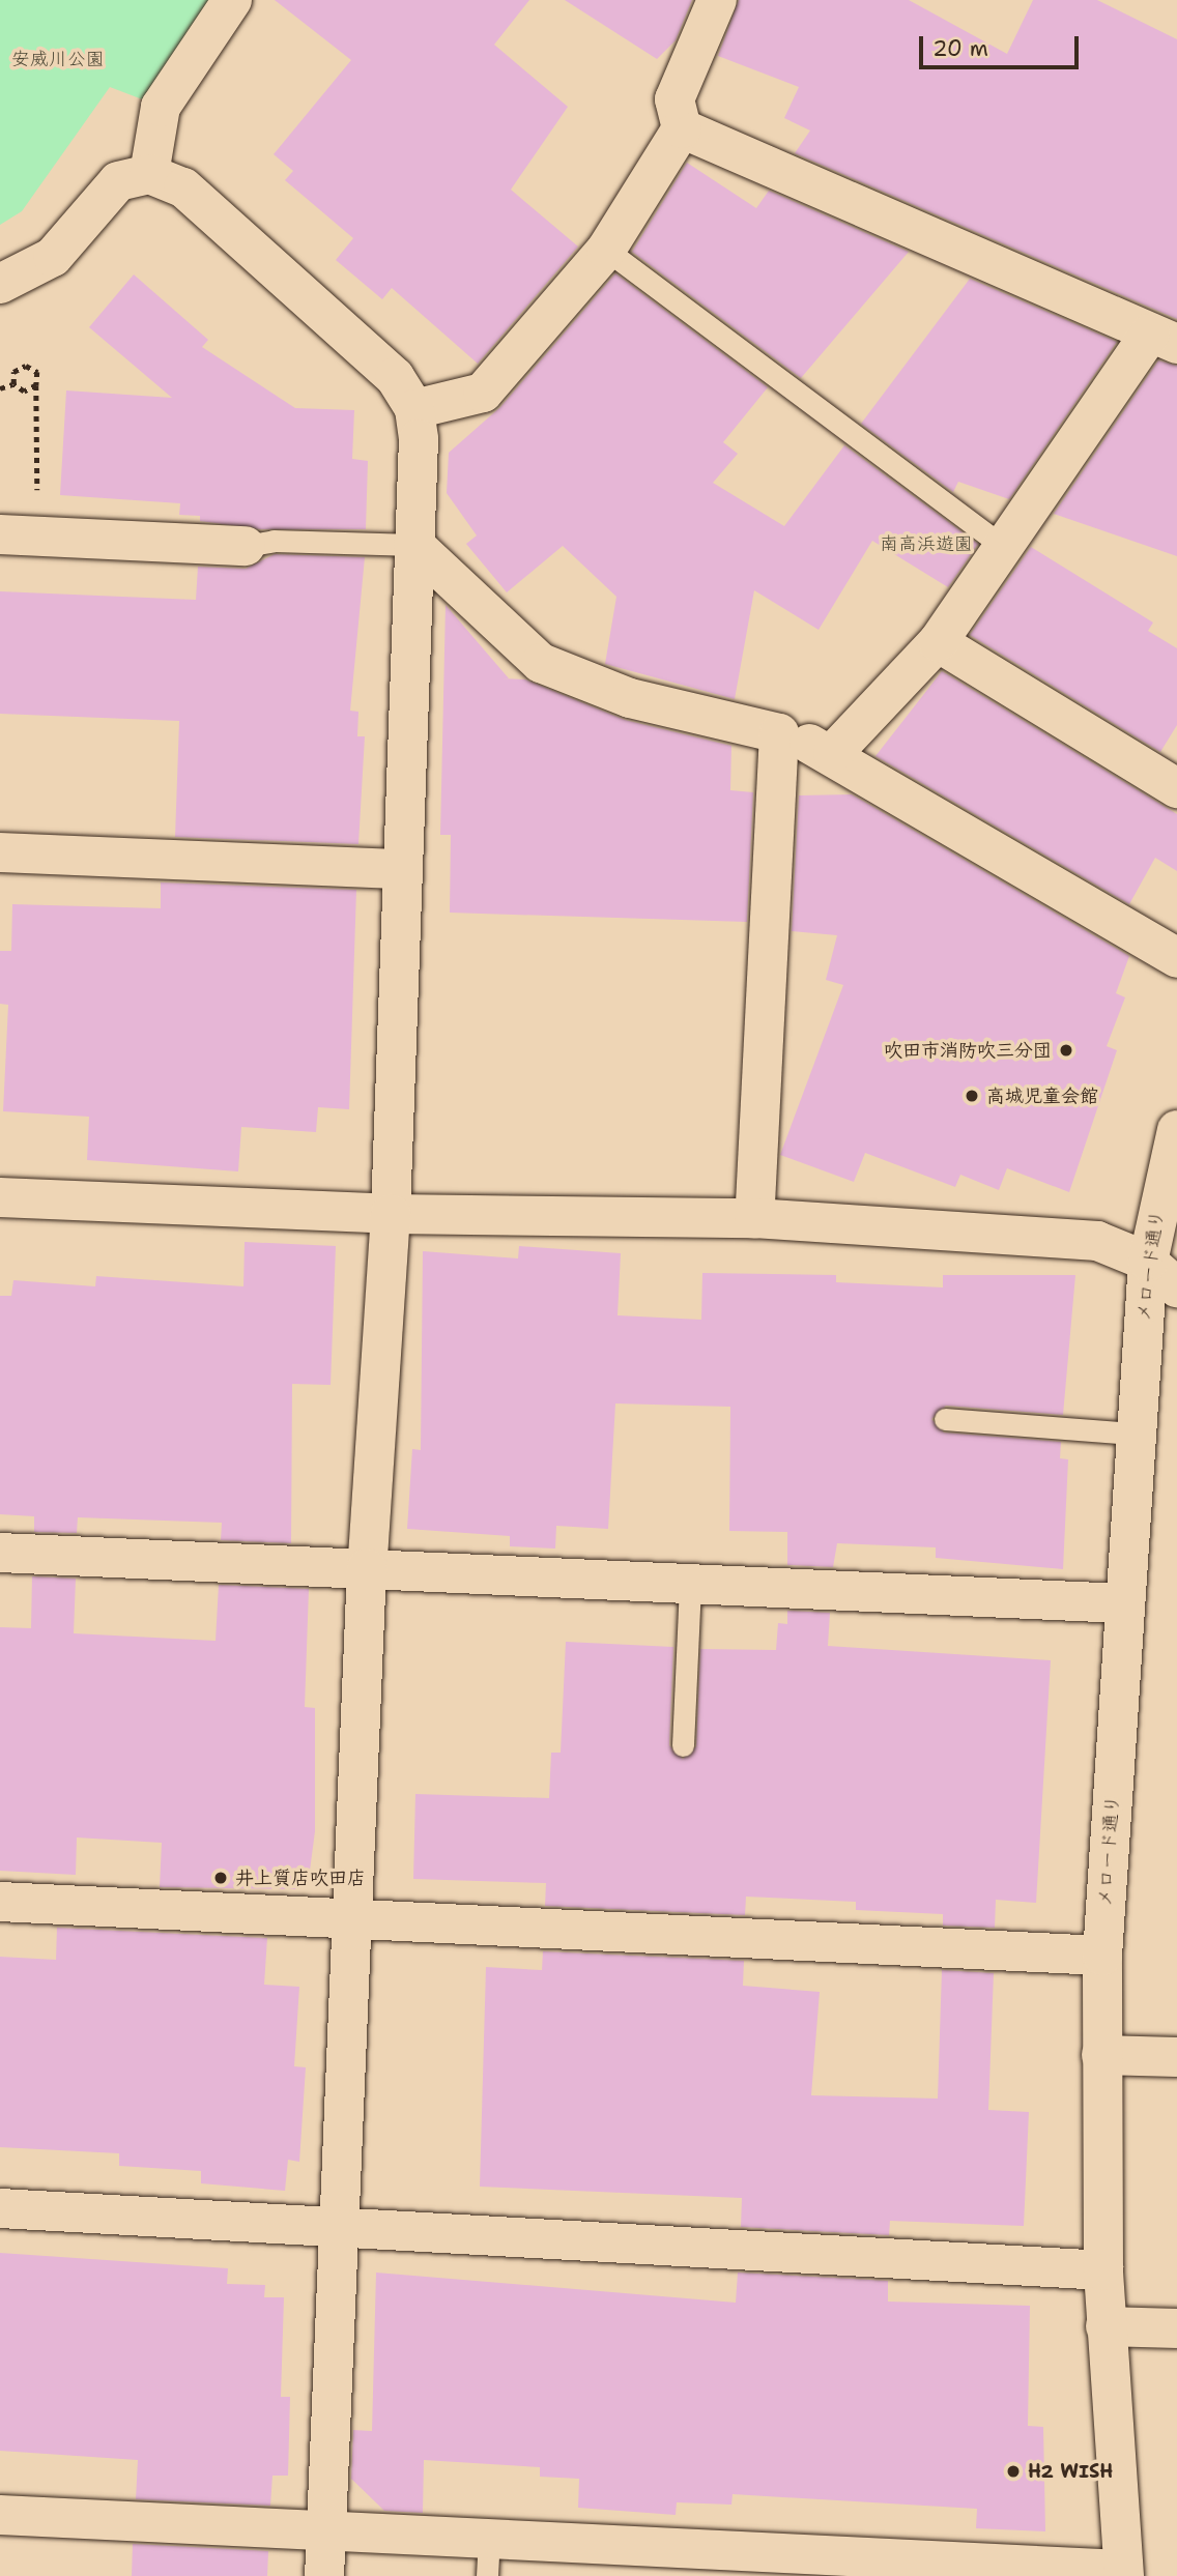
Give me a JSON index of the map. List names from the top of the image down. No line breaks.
{"streets":{"street":["メロード通り"]},"parks":["安威川公園","南高浜遊園"],"places":["吹田市消防吹三分団","高城児童会館","井上質店吹田店","H2 WISH"],"scale_bar":"20 m"}
